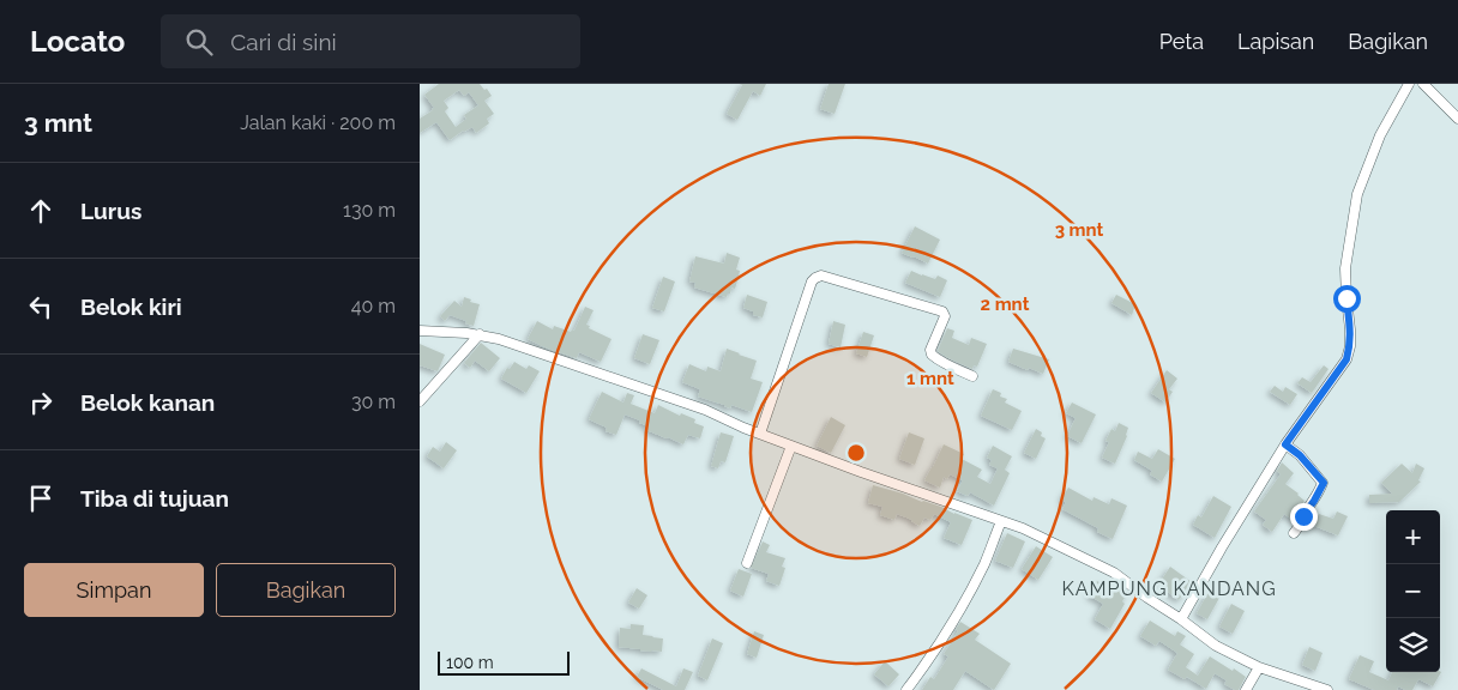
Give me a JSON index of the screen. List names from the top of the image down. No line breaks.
{"districts":["KAMPUNG KANDANG"],"scale_bar":"100 m","page":{"header":"Locato","search":"Cari di sini","nav":["Peta","Lapisan","Bagikan"],"heading":["3 mnt","Jalan kaki · 200 m"],"list":[["Lurus","130 m"],["Belok kiri","40 m"],["Belok kanan","30 m"],"Tiba di tujuan"],"map_buttons":["+","−"],"buttons":["Simpan","Bagikan"],"scale":"100 m"},"rings":["3 mnt","2 mnt","1 mnt"]}
